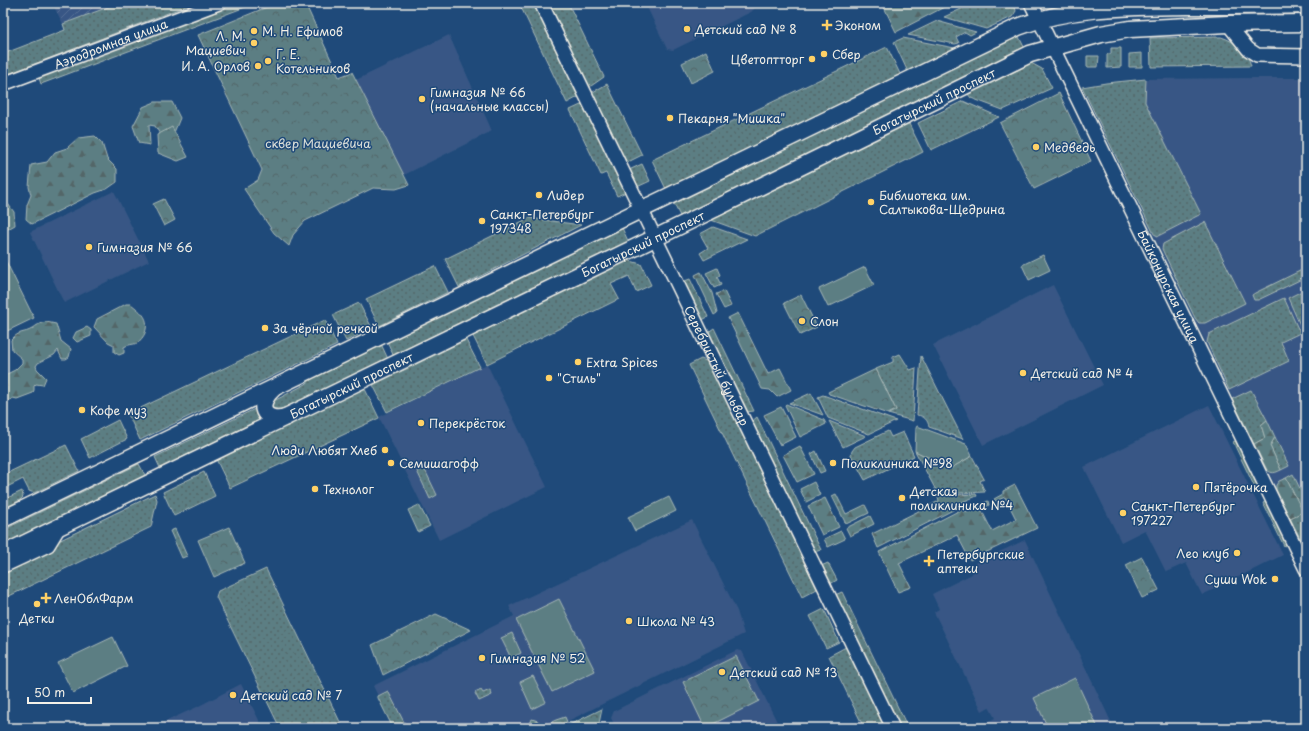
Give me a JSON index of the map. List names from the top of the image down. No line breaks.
{"streets":{"main road":["Богатырский проспект"],"street":["Аэродромная улица","Байконурская улица","Серебристый бульвар"]},"crossings":[["Богатырский проспект","Байконурская улица"],["Богатырский проспект","Серебристый бульвар"]],"parks":["сквер Мациевича"],"places":{"health":["Эконом","Петербургские аптеки","ЛенОблФарм"],"other":["Детский сад № 8","М. Н. Ефимов","Л. М. Мациевич","Сбер","Цветоптторг","Г. Е. Котельников","И. А. Орлов","Гимназия № 66 (начальные классы)","Пекарня \"Мишка\"","Медведь","Лидер","Библиотека им. Салтыкова-Щедрина","Санкт-Петербург 197348","Гимназия № 66","Слон","За чёрной речкой","Extra Spices","Детский сад № 4","\"Стиль\"","Кофе муз","Перекрёсток","Люди Любят Хлеб","Семишагофф","Поликлиника №98","Пятёрочка","Технолог","Детская поликлиника №4","Санкт-Петербург 197227","Лео клуб","Суши Wok","Детки","Школа № 43","Гимназия № 52","Детский сад № 13","Детский сад № 7"]},"scale_bar":"50 m"}
